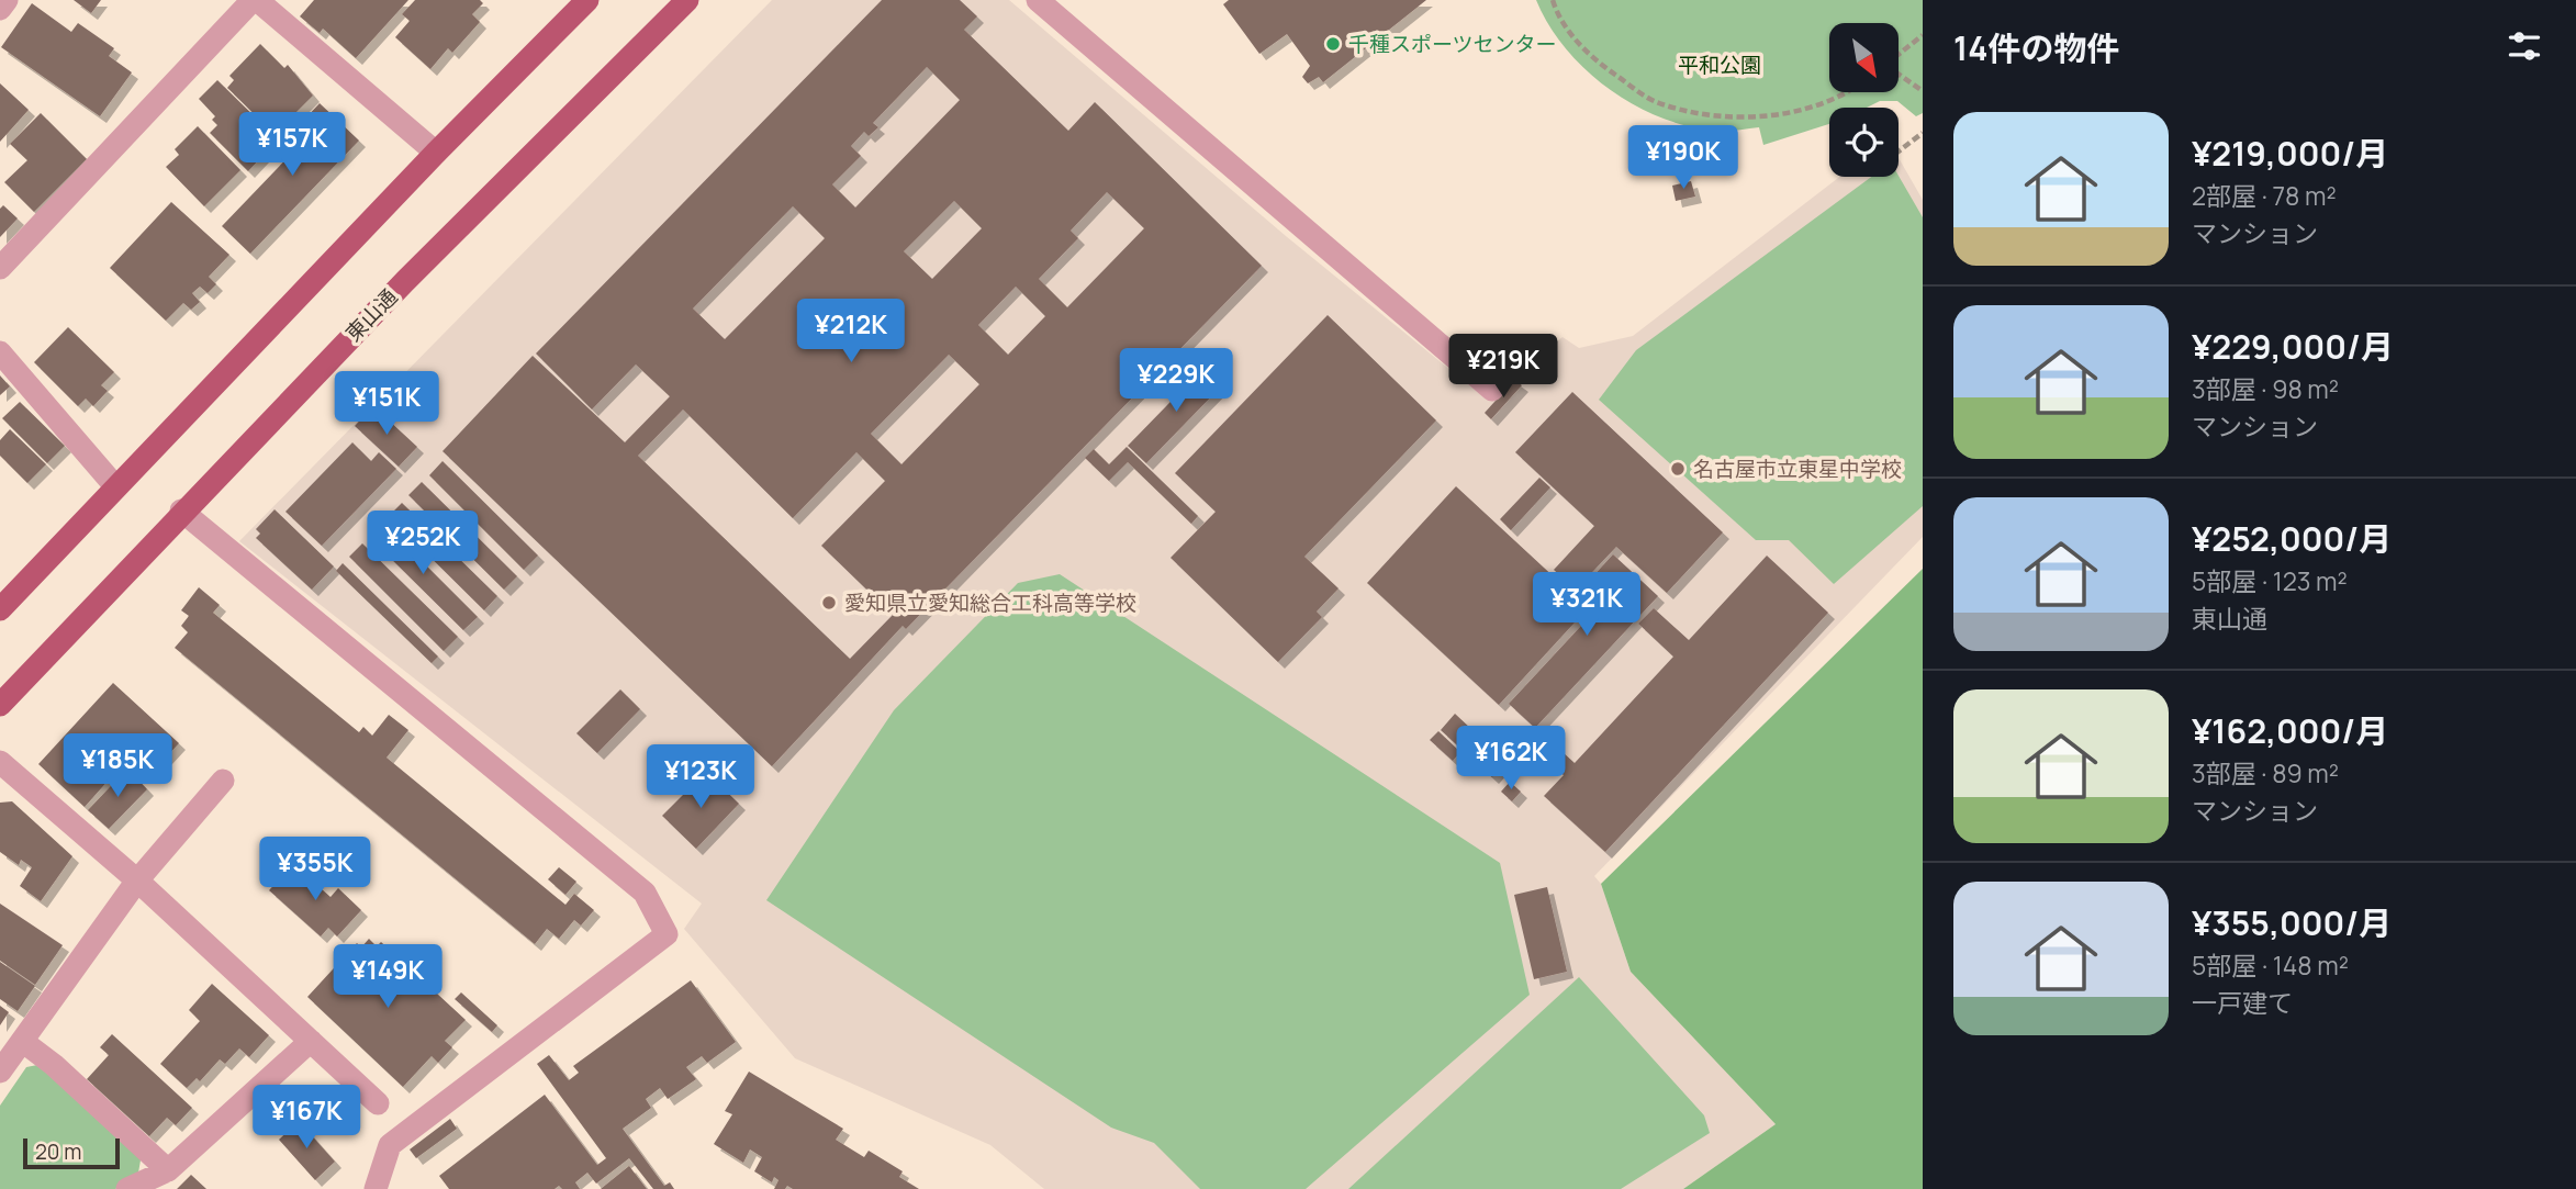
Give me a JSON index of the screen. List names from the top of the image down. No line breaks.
{"streets":{"main road":["東山通"]},"parks":["平和公園"],"places":["千種スポーツセンター","名古屋市立東星中学校","愛知県立愛知総合工科高等学校"],"scale_bar":"20 m","north":"bottom right","page":{"heading":"14件の物件","list":[{"name":"¥219,000/月","note":"2部屋 · 78 m² · マンション"},{"name":"¥229,000/月","note":"3部屋 · 98 m² · マンション"},{"name":"¥252,000/月","note":"5部屋 · 123 m² · 東山通"},{"name":"¥162,000/月","note":"3部屋 · 89 m² · マンション"},{"name":"¥355,000/月","note":"5部屋 · 148 m² · 一戸建て"}],"price":["¥157K","¥190K","¥212K","¥219K","¥229K","¥151K","¥252K","¥321K","¥162K","¥185K","¥123K","¥355K","¥149K","¥167K"],"scale":"20 m"}}
